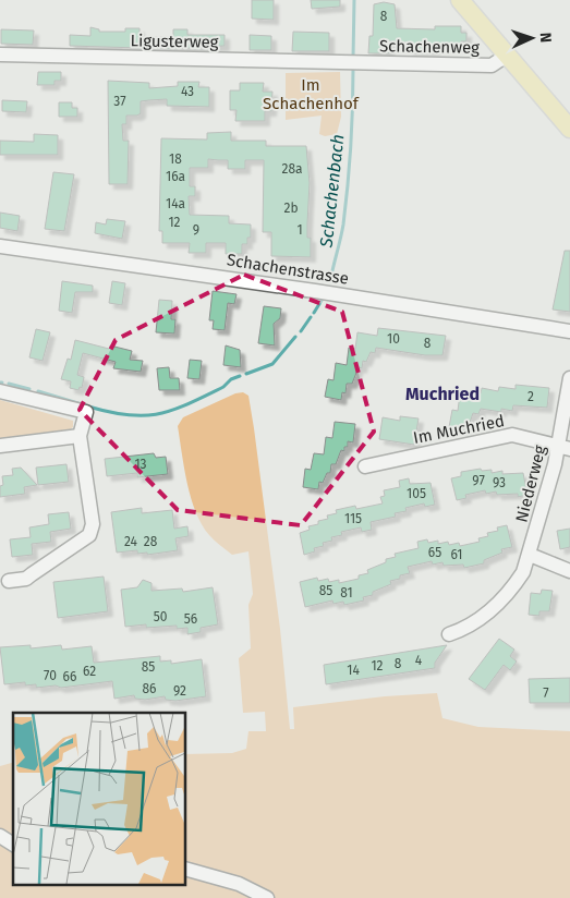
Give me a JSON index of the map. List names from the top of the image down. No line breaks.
{"streets":{"street":["Ligusterweg","Schachenweg","Schachenstrasse","Im Muchried","Niederweg"]},"crossings":[["Ligusterweg","Schachenweg"],["Im Muchried","Niederweg"]],"districts":["Muchried"],"water":["Schachenbach"],"parks":["Im Schachenhof"],"house_numbers":["8","43","37","18","28a","16a","14a","2b","12","9","1","10","8","2","13","97","93","105","115","24","28","65","61","85","81","50","56","4","8","12","85","14","62","70","66","86","92","7"],"north":"right"}
